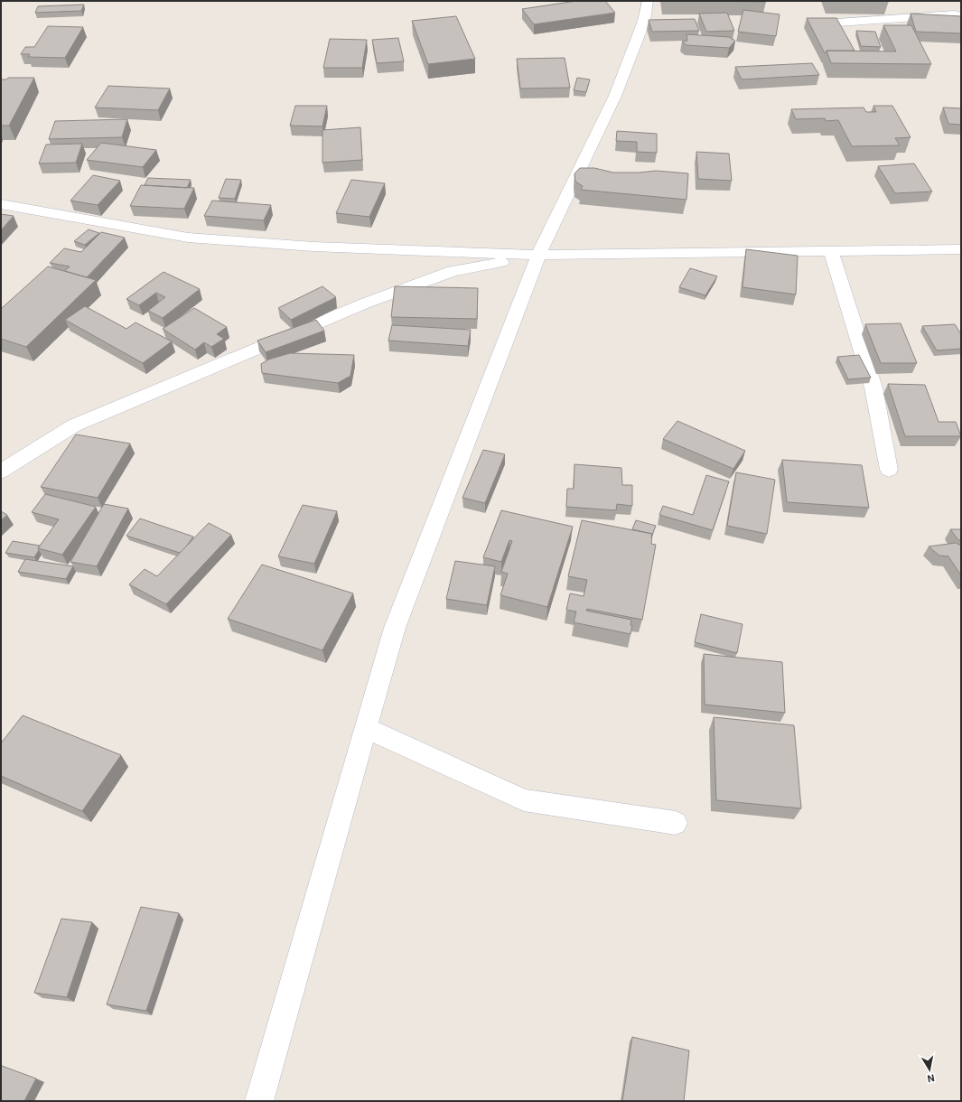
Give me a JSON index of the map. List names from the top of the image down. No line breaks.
{"north":"bottom"}
